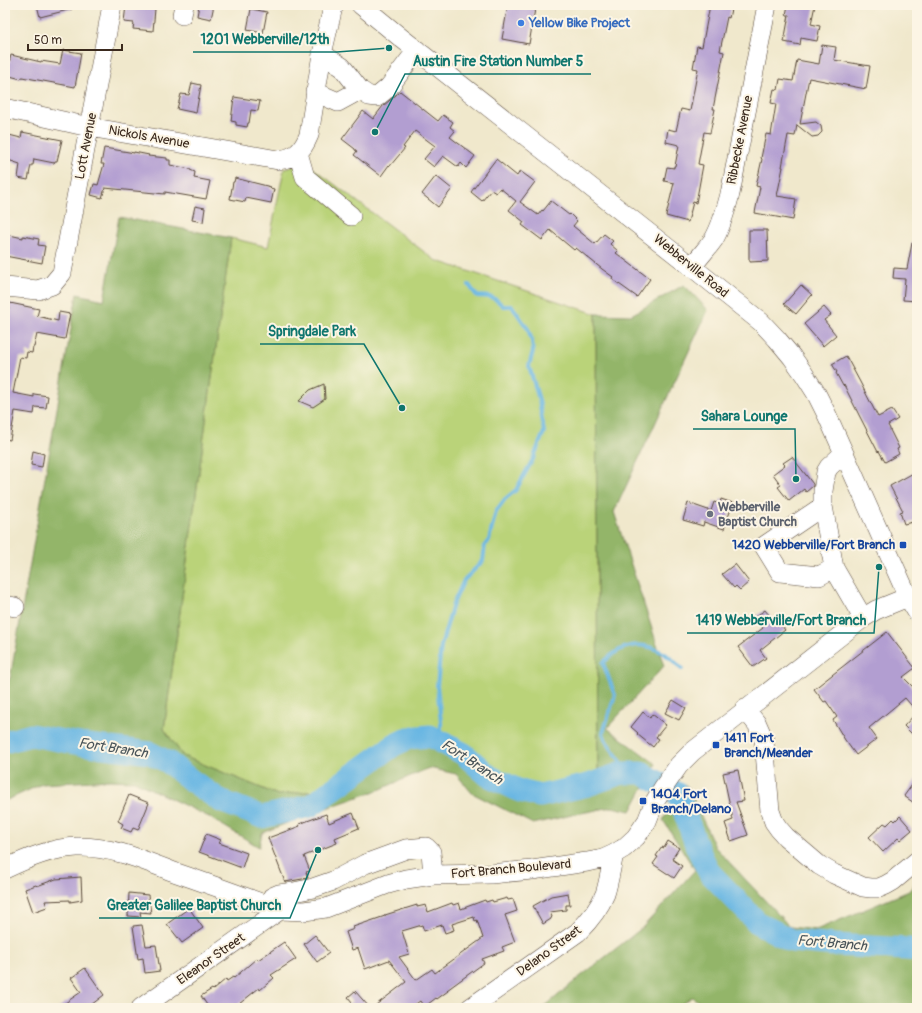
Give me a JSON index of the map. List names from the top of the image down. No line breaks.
{"streets":{"street":["Nickols Avenue","Ribbecke Avenue","Lott Avenue","Webberville Road","Fort Branch Boulevard","Delano Street","Eleanor Street"]},"crossings":[["Nickols Avenue","Lott Avenue"],["Ribbecke Avenue","Webberville Road"],["Webberville Road","Fort Branch Boulevard"],["Fort Branch Boulevard","Delano Street"],["Fort Branch Boulevard","Eleanor Street"]],"water":["Fort Branch"],"places":{"other":["Yellow Bike Project","1201 Webberville/12th","Austin Fire Station Number 5","Springdale Park","Sahara Lounge","Webberville Baptist Church","1419 Webberville/Fort Branch","Greater Galilee Baptist Church"],"transit":["1420 Webberville/Fort Branch","1411 Fort Branch/Meander","1404 Fort Branch/Delano"]},"scale_bar":"50 m"}
